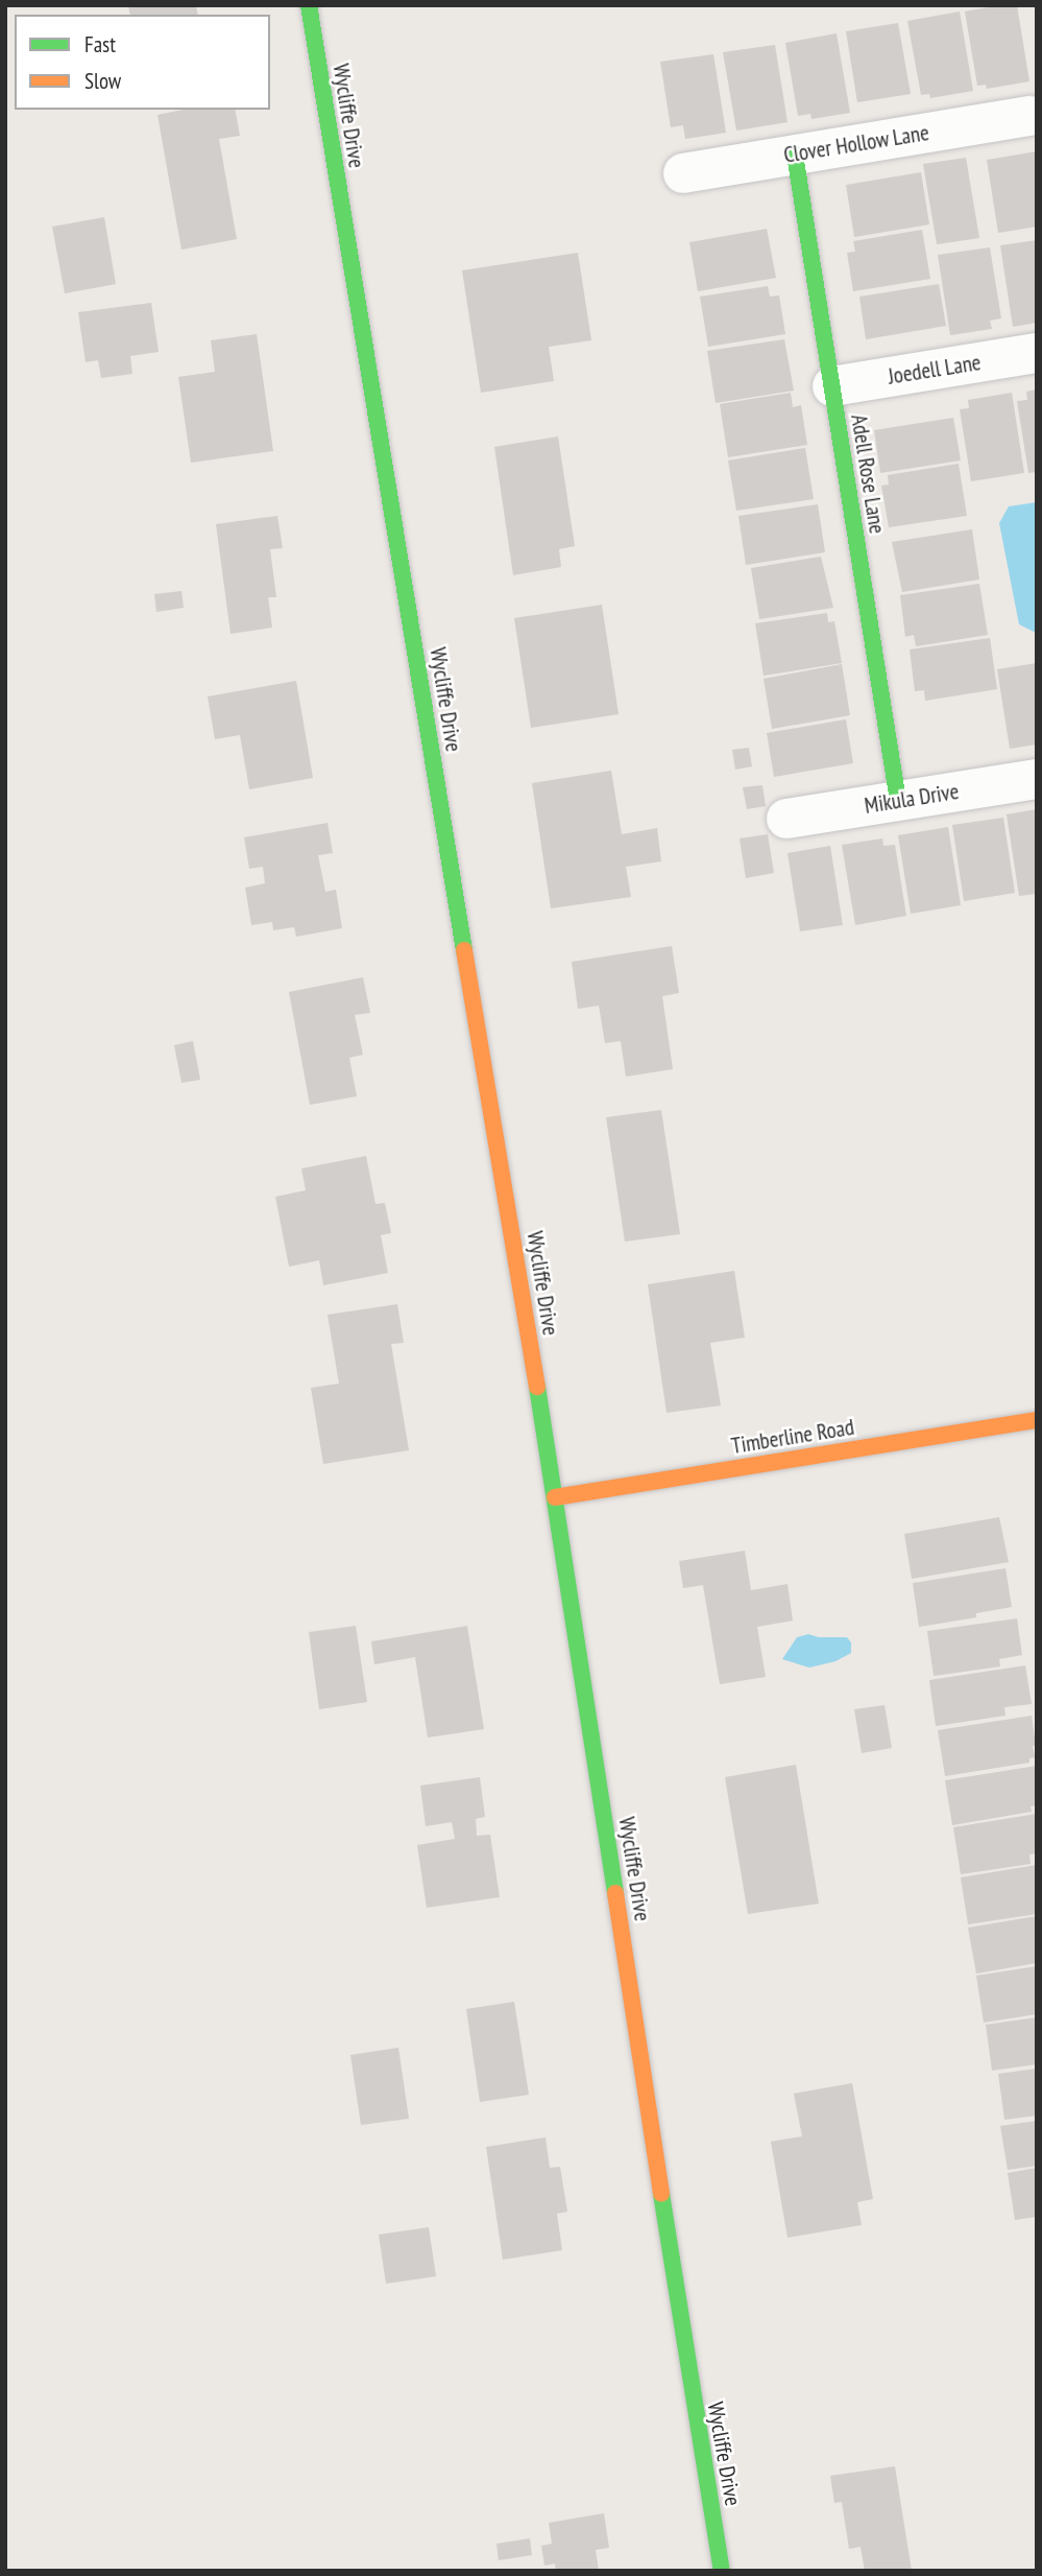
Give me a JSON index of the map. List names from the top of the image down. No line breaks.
{"streets":{"street":["Wycliffe Drive","Clover Hollow Lane","Joedell Lane","Adell Rose Lane","Mikula Drive","Timberline Road"]},"crossings":[["Wycliffe Drive","Timberline Road"],["Clover Hollow Lane","Adell Rose Lane"],["Joedell Lane","Adell Rose Lane"],["Adell Rose Lane","Mikula Drive"]],"legend":["Fast","Slow"]}
